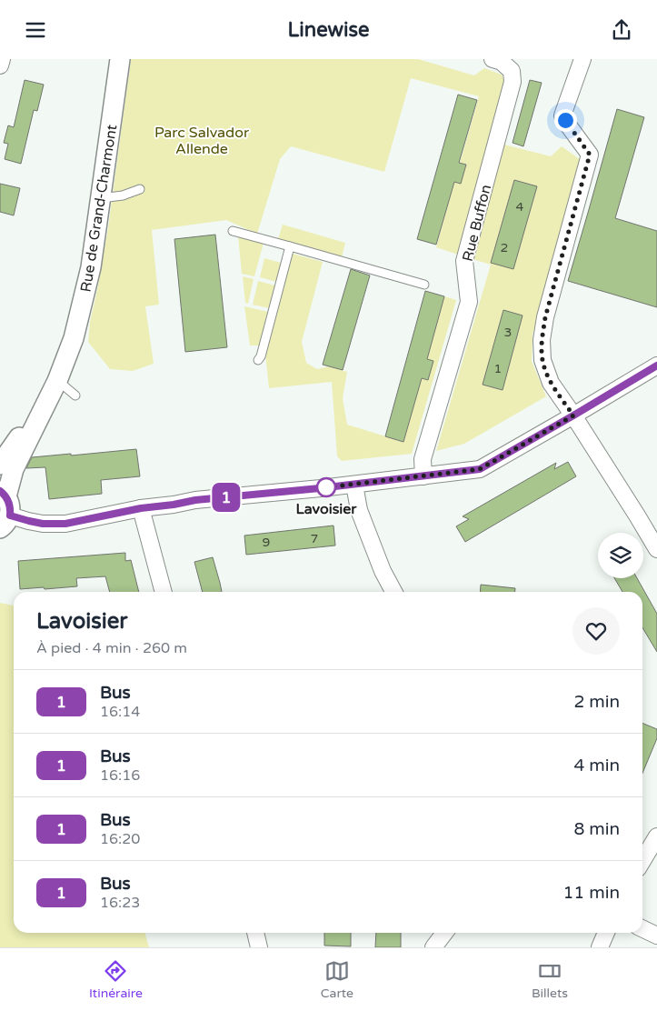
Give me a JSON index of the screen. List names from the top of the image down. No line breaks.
{"streets":{"street":["Rue de Grand-Charmont","Rue Buffon"]},"parks":["Parc Salvador Allende"],"places":["Lavoisier"],"lines":["bus line 1"],"house_numbers":["4","2","3","1","7","9"],"page":{"header":"Linewise","on_map":"1","heading":["Lavoisier","À pied · 4 min · 260 m"],"list":[{"mark":"1","name":"Bus","note":"16:14","value":"2 min"},{"mark":"1","name":"Bus","note":"16:16","value":"4 min"},{"mark":"1","name":"Bus","note":"16:20","value":"8 min"},{"mark":"1","name":"Bus","note":"16:23","value":"11 min"}],"tabs":["Itinéraire","Carte","Billets"]}}
